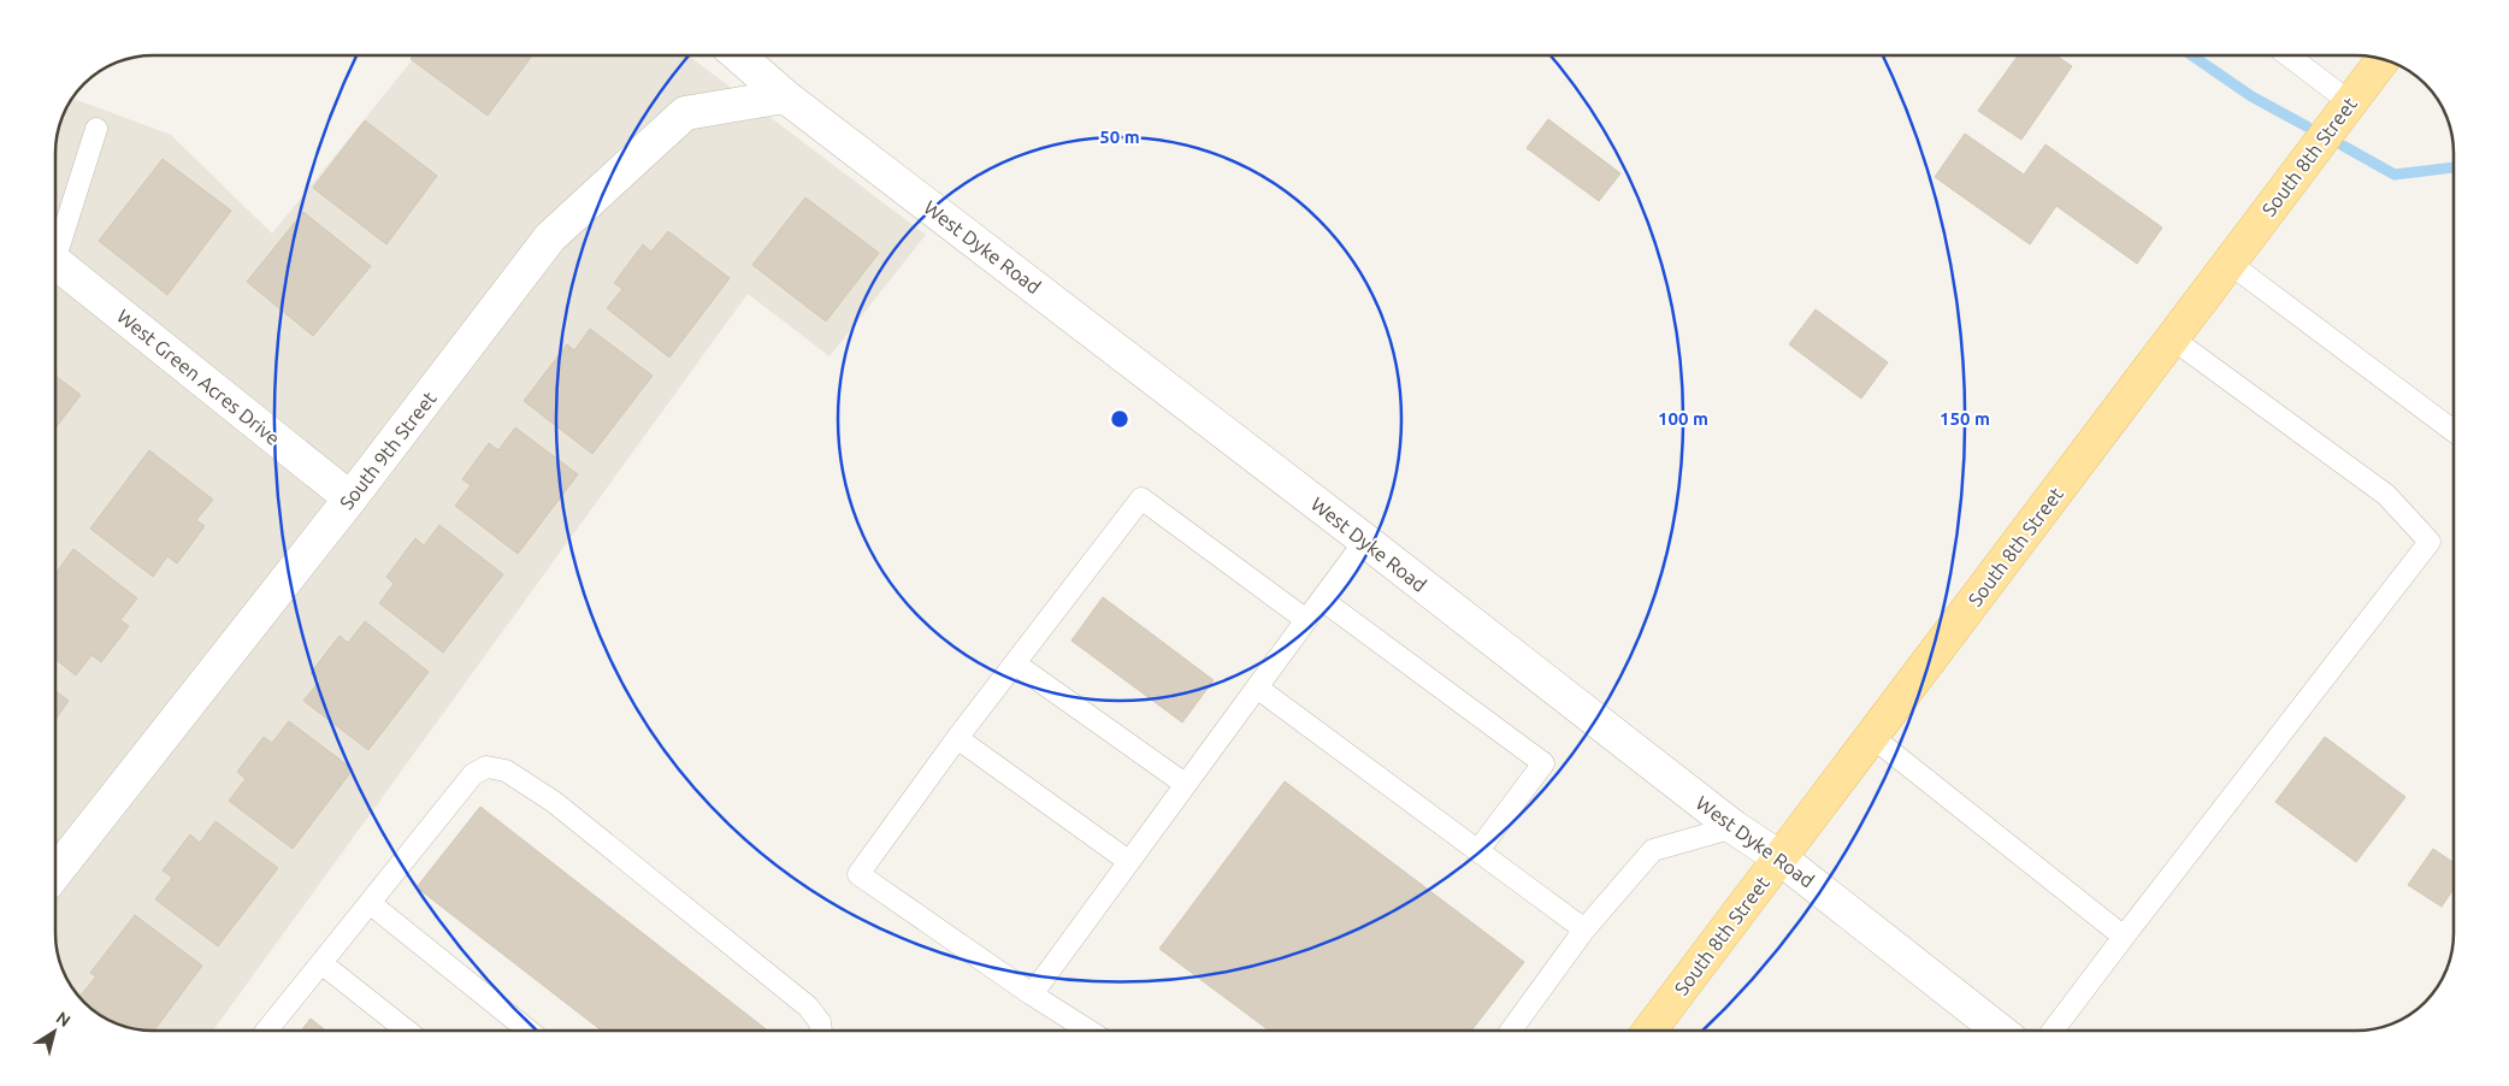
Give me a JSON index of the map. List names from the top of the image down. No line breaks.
{"streets":{"main road":["South 8th Street"],"street":["West Dyke Road","West Green Acres Drive","South 9th Street"]},"crossings":[["South 8th Street","West Dyke Road"],["West Dyke Road","South 9th Street"],["West Green Acres Drive","South 9th Street"]],"north":"top right","rings":["50 m","100 m","150 m"]}
